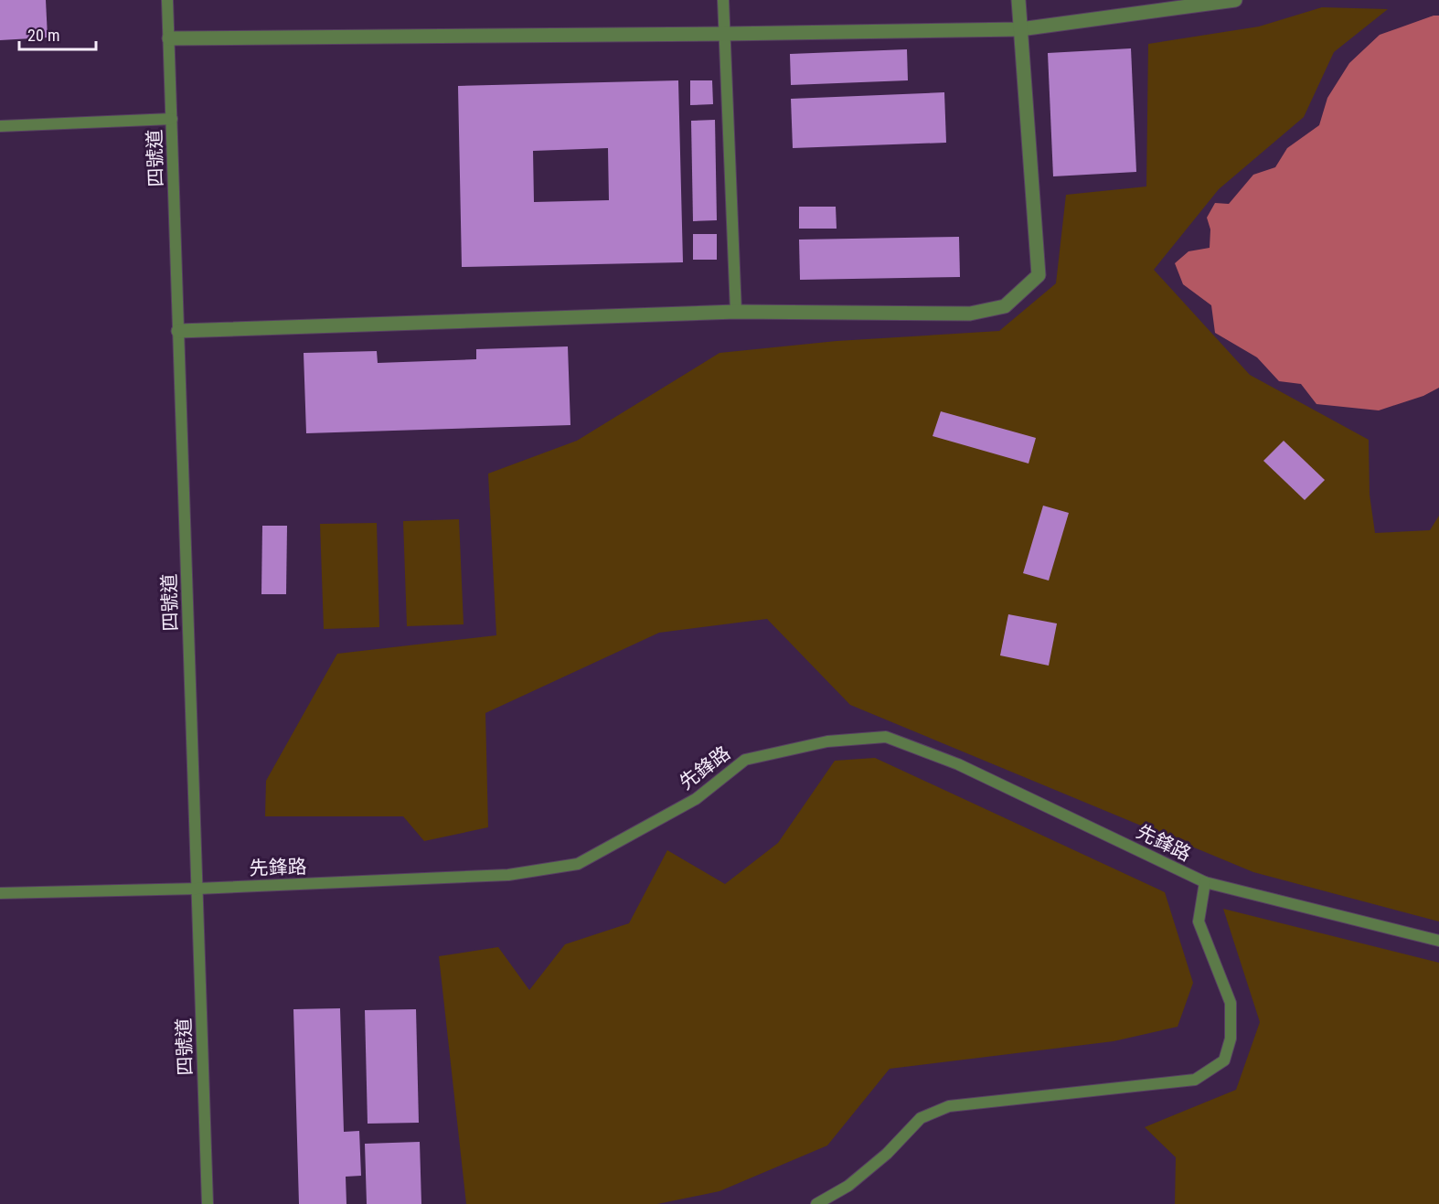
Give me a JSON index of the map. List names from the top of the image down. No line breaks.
{"streets":{"lane":["四號道","先鋒路"]},"crossings":[["四號道","先鋒路"]],"scale_bar":"20 m"}
